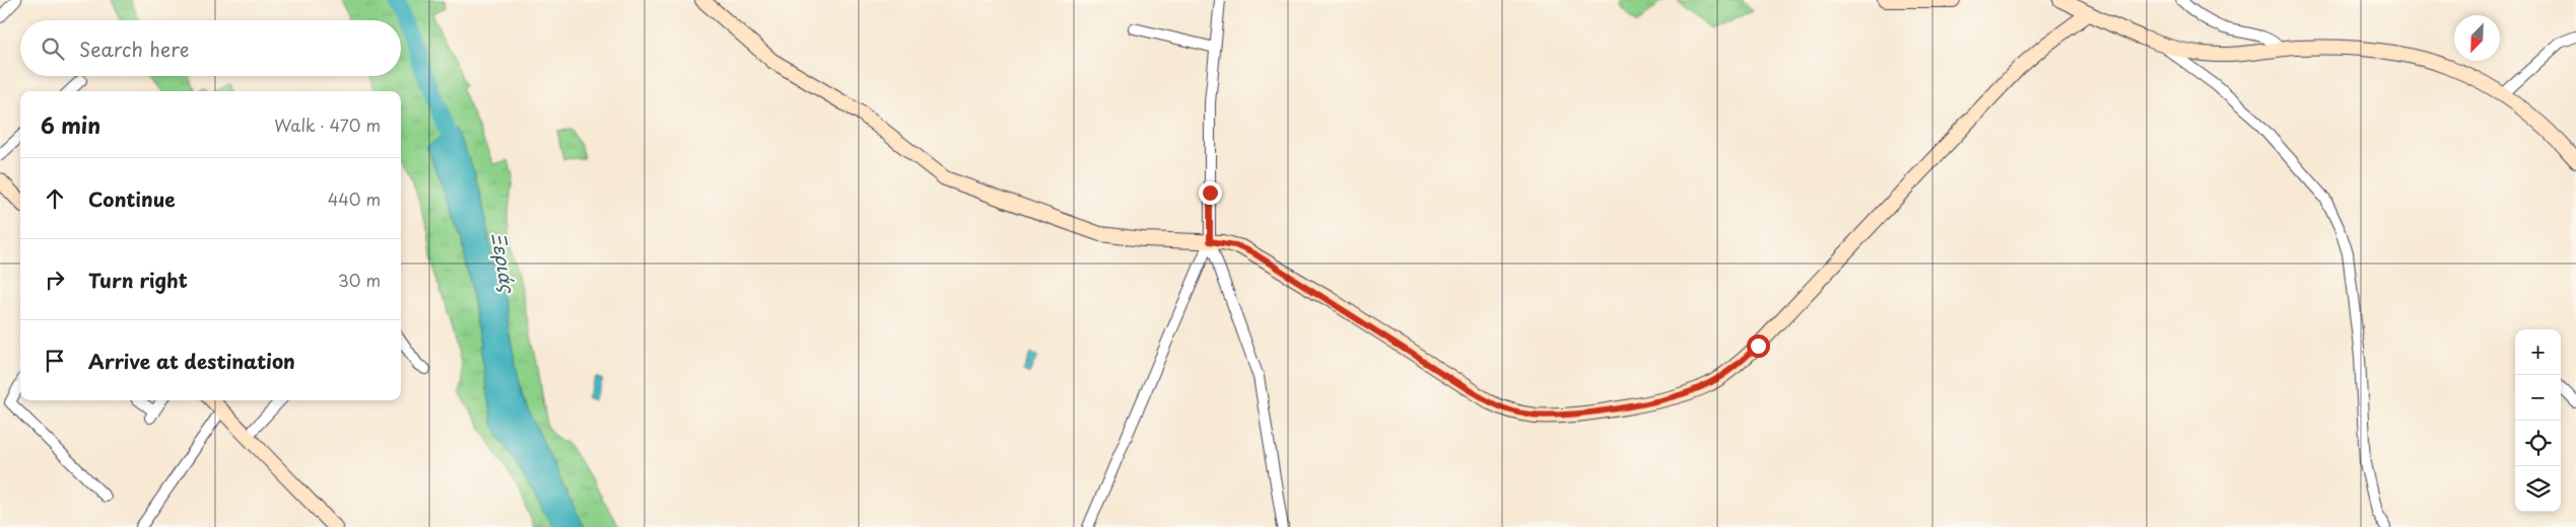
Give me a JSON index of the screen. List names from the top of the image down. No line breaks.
{"water":["Ξεριάς"],"north":"bottom left","page":{"search":"Search here","heading":["6 min","Walk · 470 m"],"list":[["Continue","440 m"],["Turn right","30 m"],"Arrive at destination"],"map_buttons":["+","−"]}}
